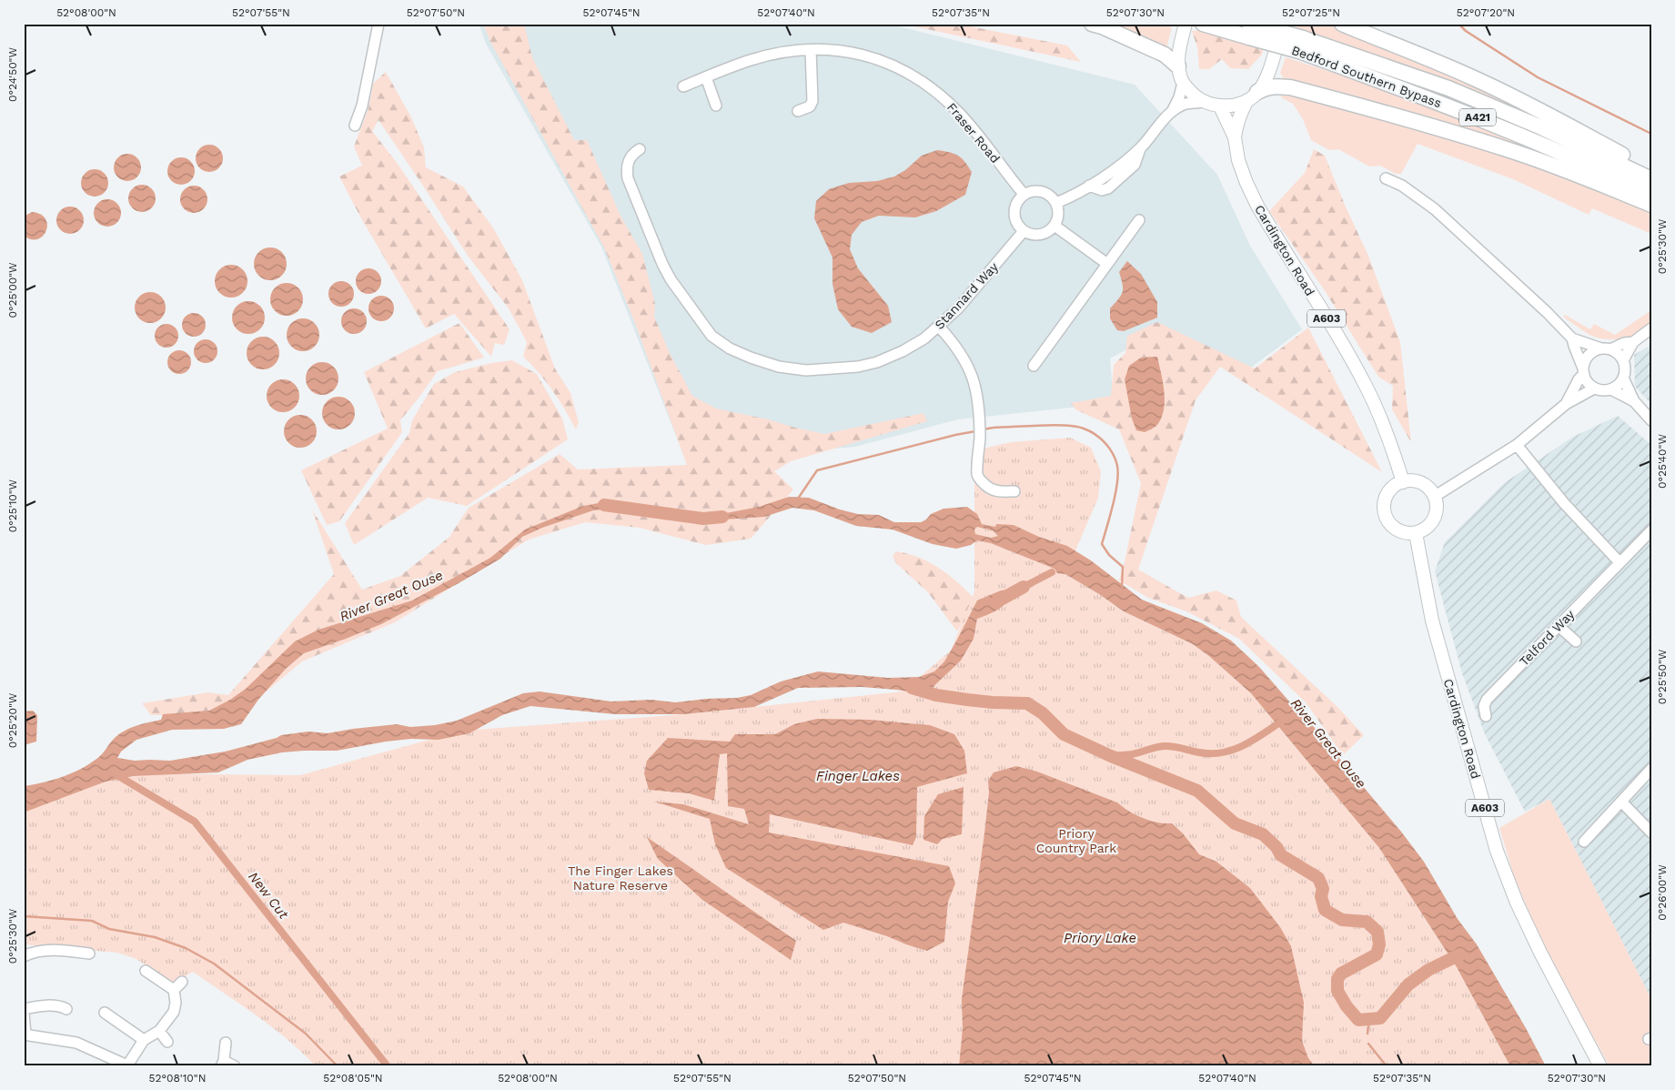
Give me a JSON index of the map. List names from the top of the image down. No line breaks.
{"streets":{"highway":["Bedford Southern Bypass","A421"],"main road":["Cardington Road","A603"],"street":["Fraser Road","Stannard Way","Telford Way"]},"crossings":[["Fraser Road","Stannard Way"]],"water":["River Great Ouse","Finger Lakes","New Cut","Priory Lake"],"parks":["Priory Country Park","The Finger Lakes Nature Reserve"],"coordinates":["52°08'00\"N","52°07'55\"N","52°07'50\"N","52°07'45\"N","52°07'40\"N","52°07'35\"N","52°07'30\"N","52°07'25\"N","52°07'20\"N","0°24'50\"W","0°25'30\"W","0°25'00\"W","0°25'40\"W","0°25'10\"W","0°25'50\"W","0°25'20\"W","0°26'00\"W","52°08'10\"N","52°08'05\"N"]}
